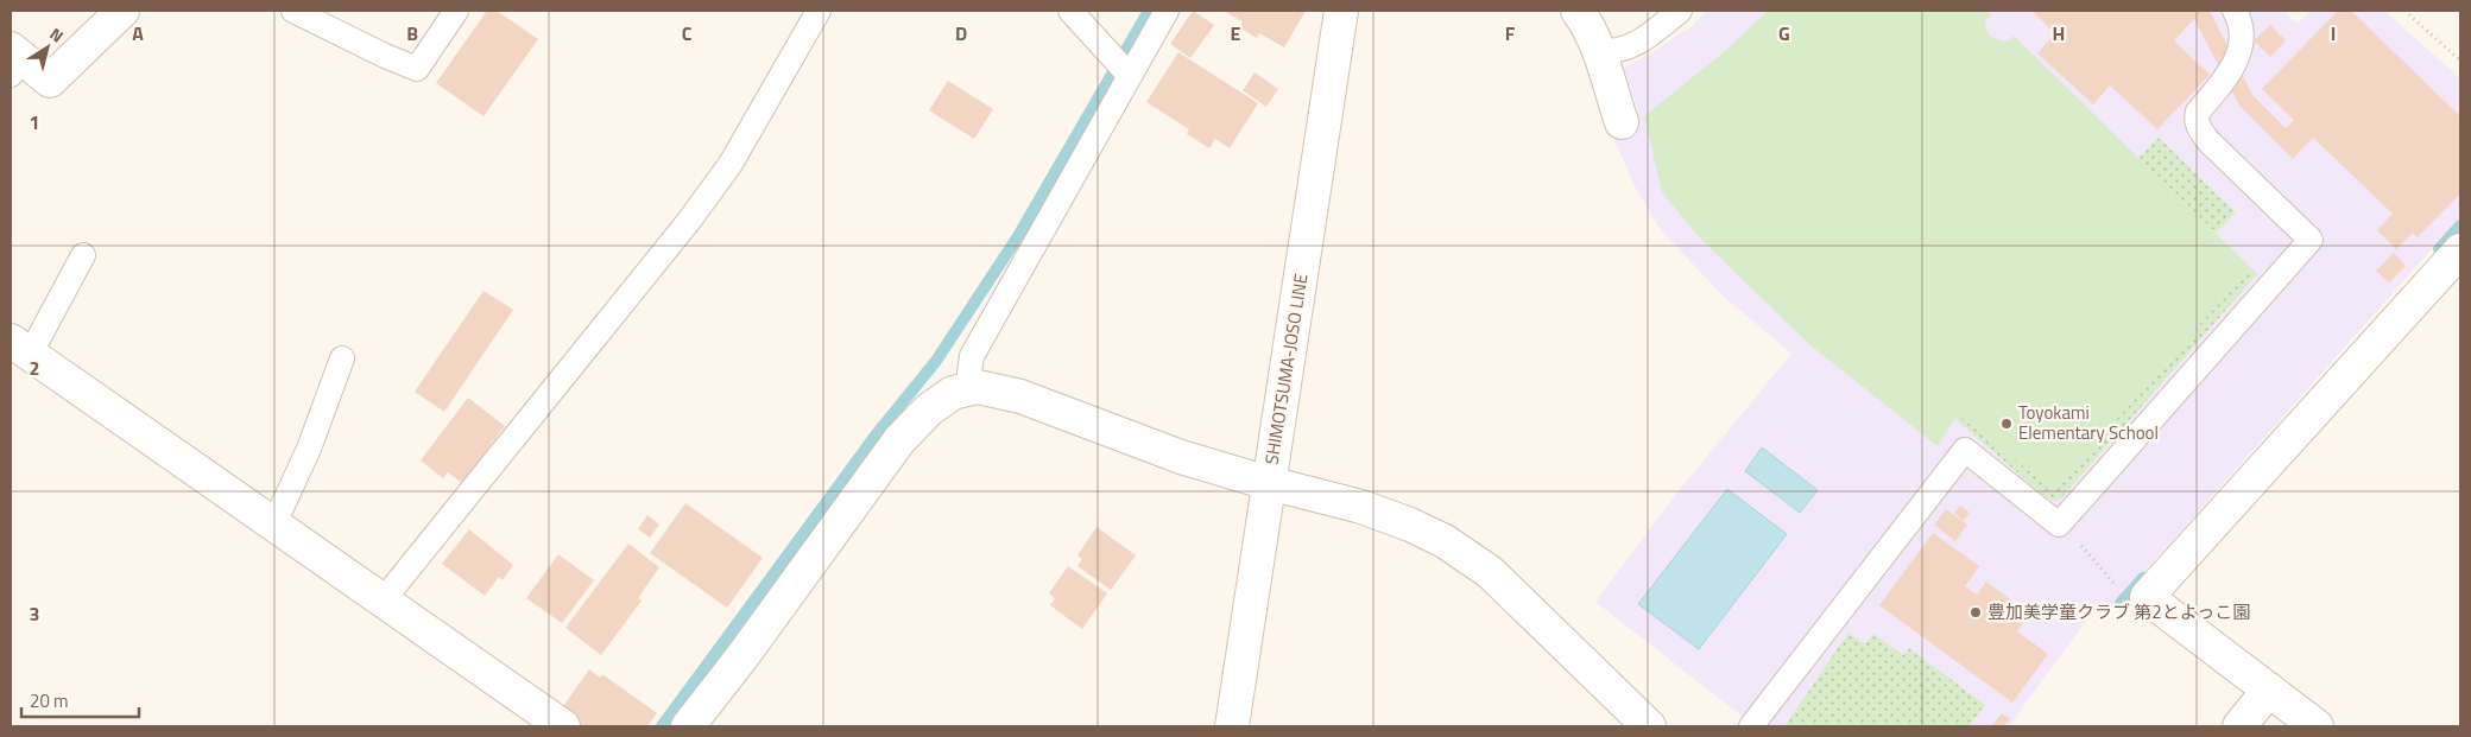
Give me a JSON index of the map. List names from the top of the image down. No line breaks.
{"streets":{"street":["SHIMOTSUMA-JOSO LINE"]},"places":["Toyokami Elementary School","豊加美学童クラブ 第2とよっこ園"],"scale_bar":"20 m","north":"top right","grid":{"columns":["A","B","C","D","E","F","G","H","I"],"rows":["1","2","3"]}}
